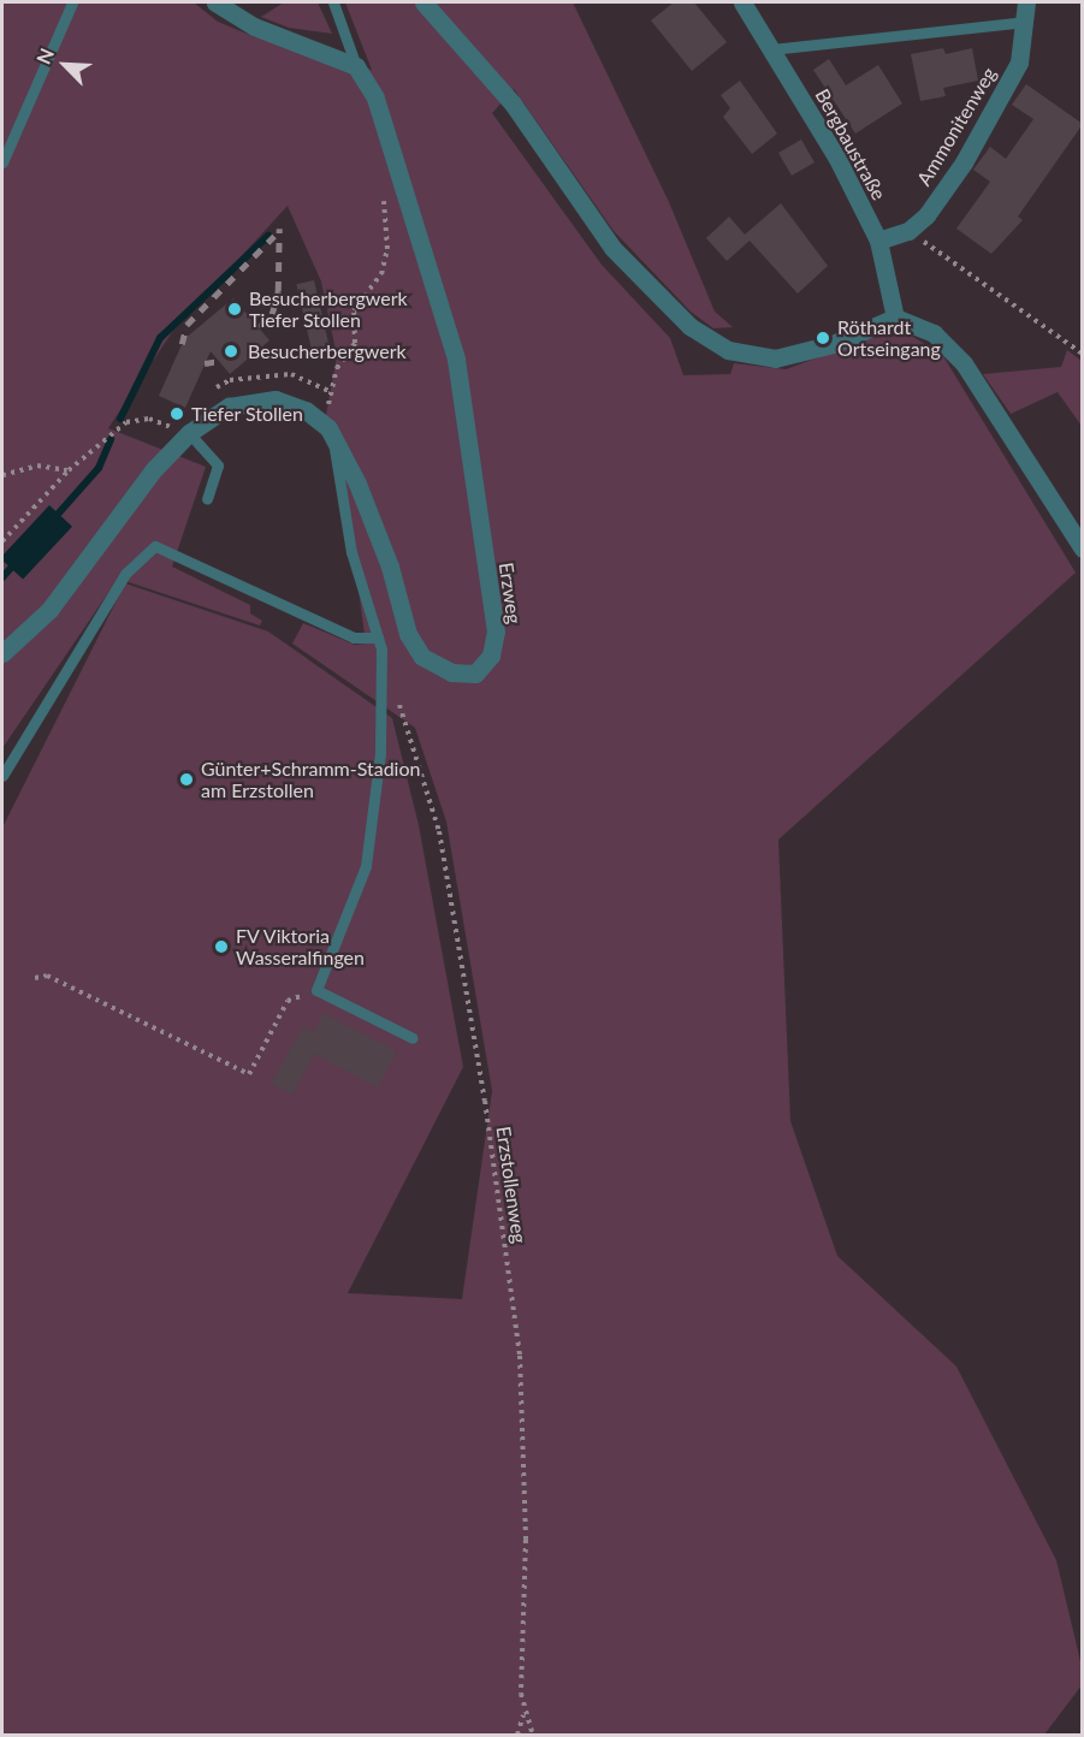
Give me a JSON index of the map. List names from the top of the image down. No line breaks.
{"streets":{"street":["Ammonitenweg","Bergbaustraße","Erzweg"],"path":["Erzstollenweg"]},"crossings":[["Ammonitenweg","Bergbaustraße"]],"places":["Besucherbergwerk Tiefer Stollen","Röthardt Ortseingang","Besucherbergwerk","Tiefer Stollen","Günter+Schramm-Stadion am Erzstollen","FV Viktoria Wasseralfingen"],"north":"top left"}
